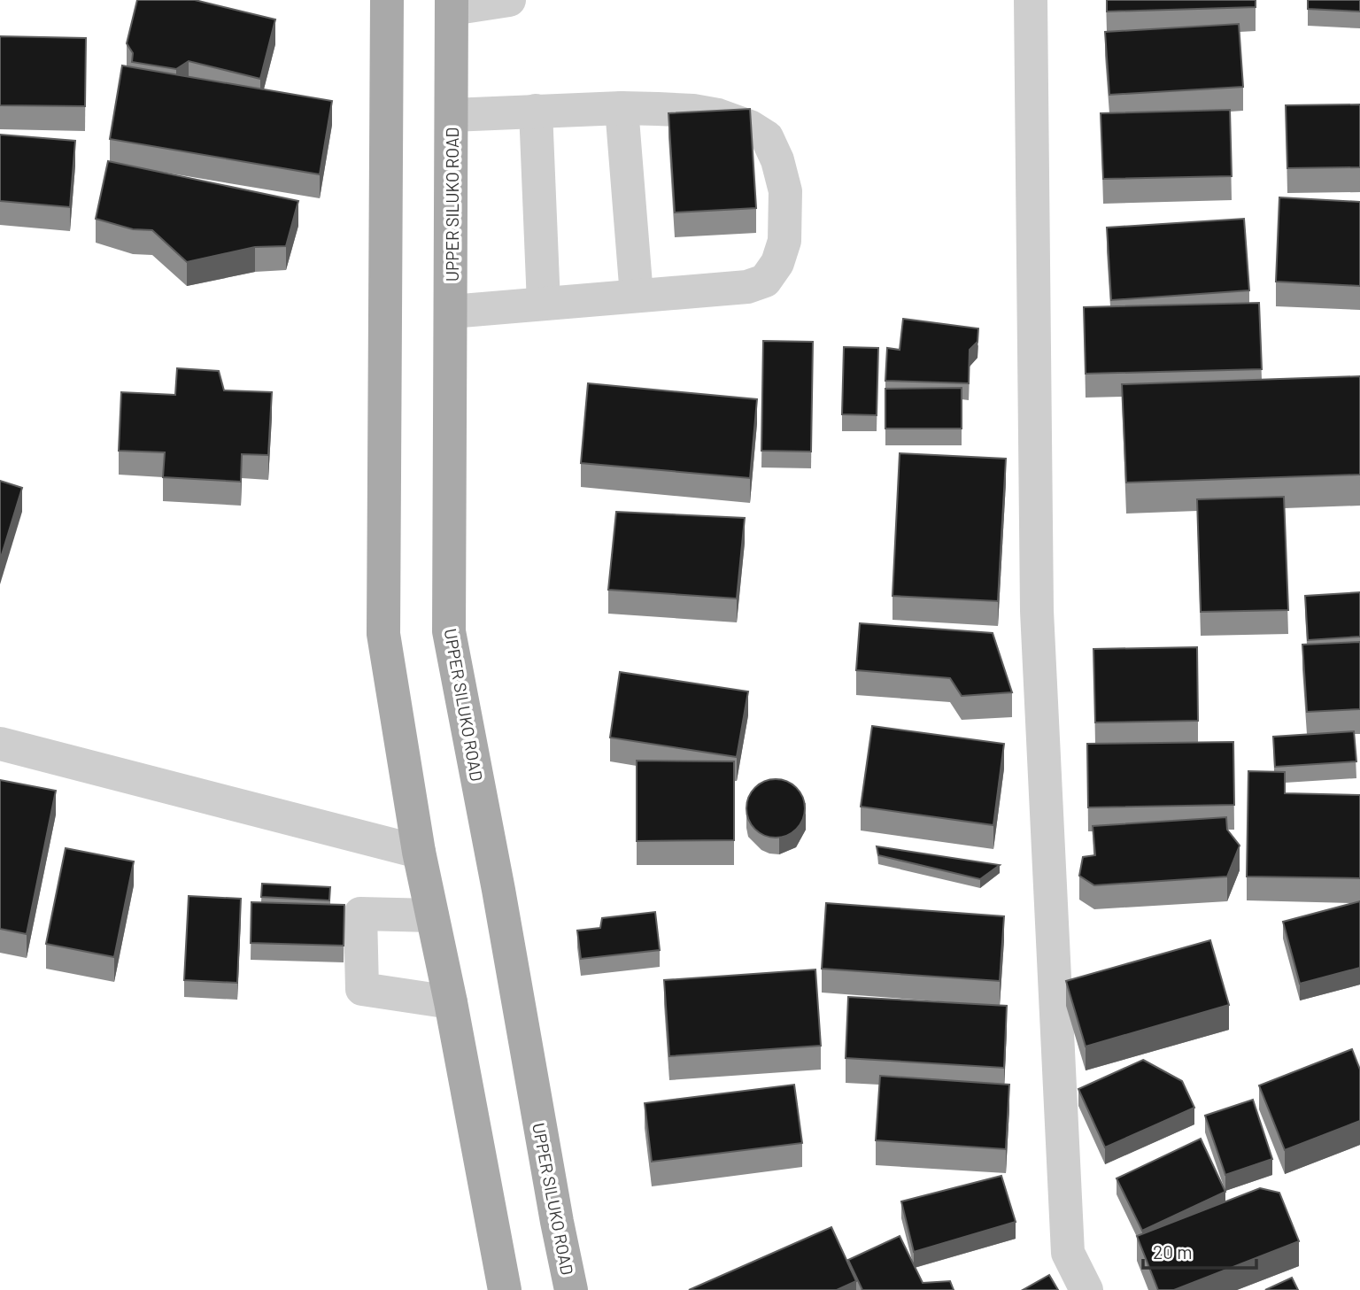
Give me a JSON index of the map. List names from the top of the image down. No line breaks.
{"streets":{"main road":["UPPER SILUKO ROAD"]},"scale_bar":"20 m"}
